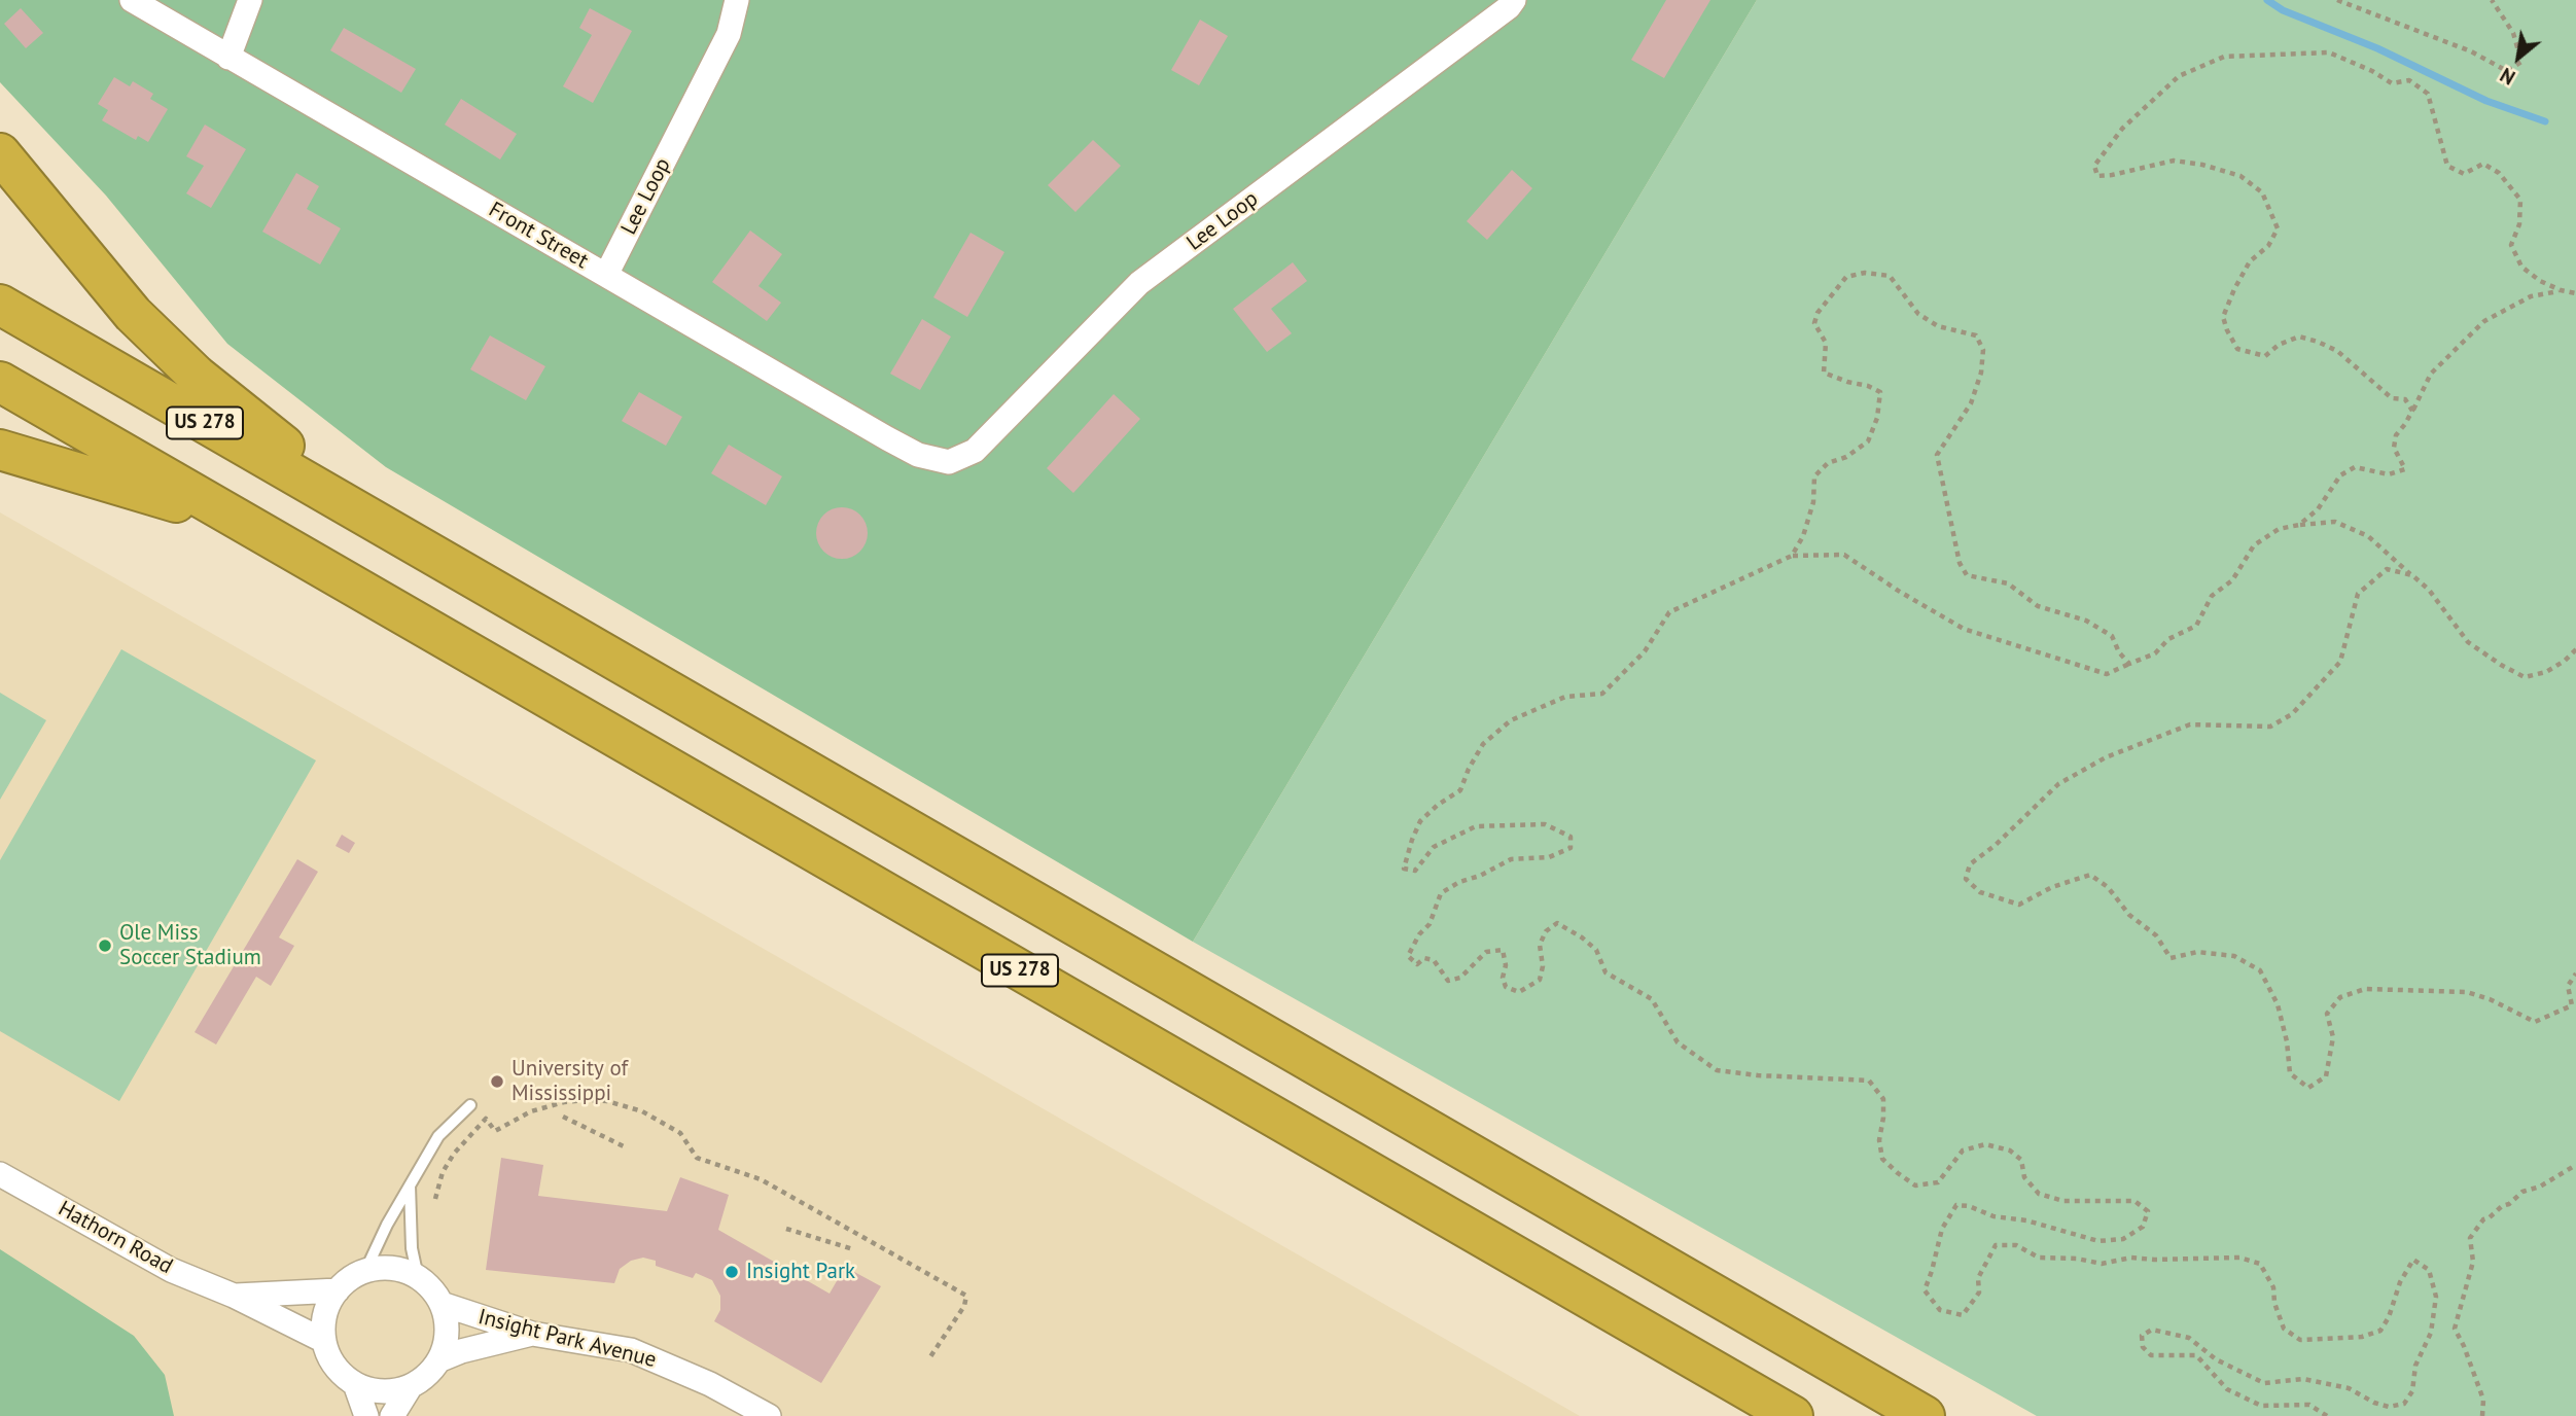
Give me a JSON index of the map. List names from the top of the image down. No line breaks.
{"streets":{"highway":["US 278"],"street":["Lee Loop","Front Street","Hathorn Road","Insight Park Avenue"]},"crossings":[["Lee Loop","Front Street"],["Hathorn Road","Insight Park Avenue"]],"places":["Ole Miss Soccer Stadium","University of Mississippi","Insight Park"],"north":"bottom left"}
